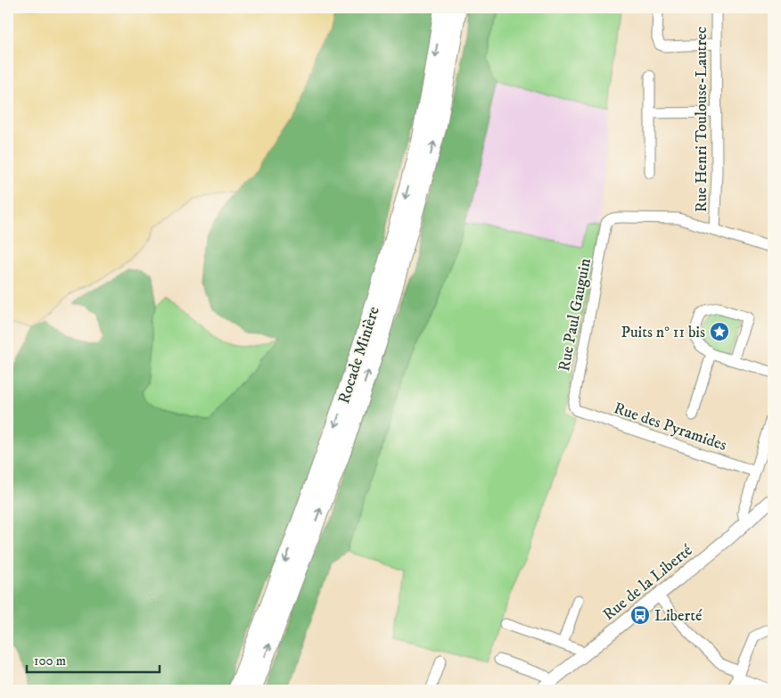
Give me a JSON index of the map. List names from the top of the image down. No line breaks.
{"streets":{"highway":["Rocade Minière"],"street":["Rue Henri Toulouse-Lautrec","Rue Paul Gauguin","Rue des Pyramides","Rue de la Liberté"]},"crossings":[["Rue Henri Toulouse-Lautrec","Rue Paul Gauguin"],["Rue Paul Gauguin","Rue des Pyramides"]],"places":{"place":["Puits n° 11 bis"],"bus stop":["Liberté"]},"scale_bar":"100 m"}
